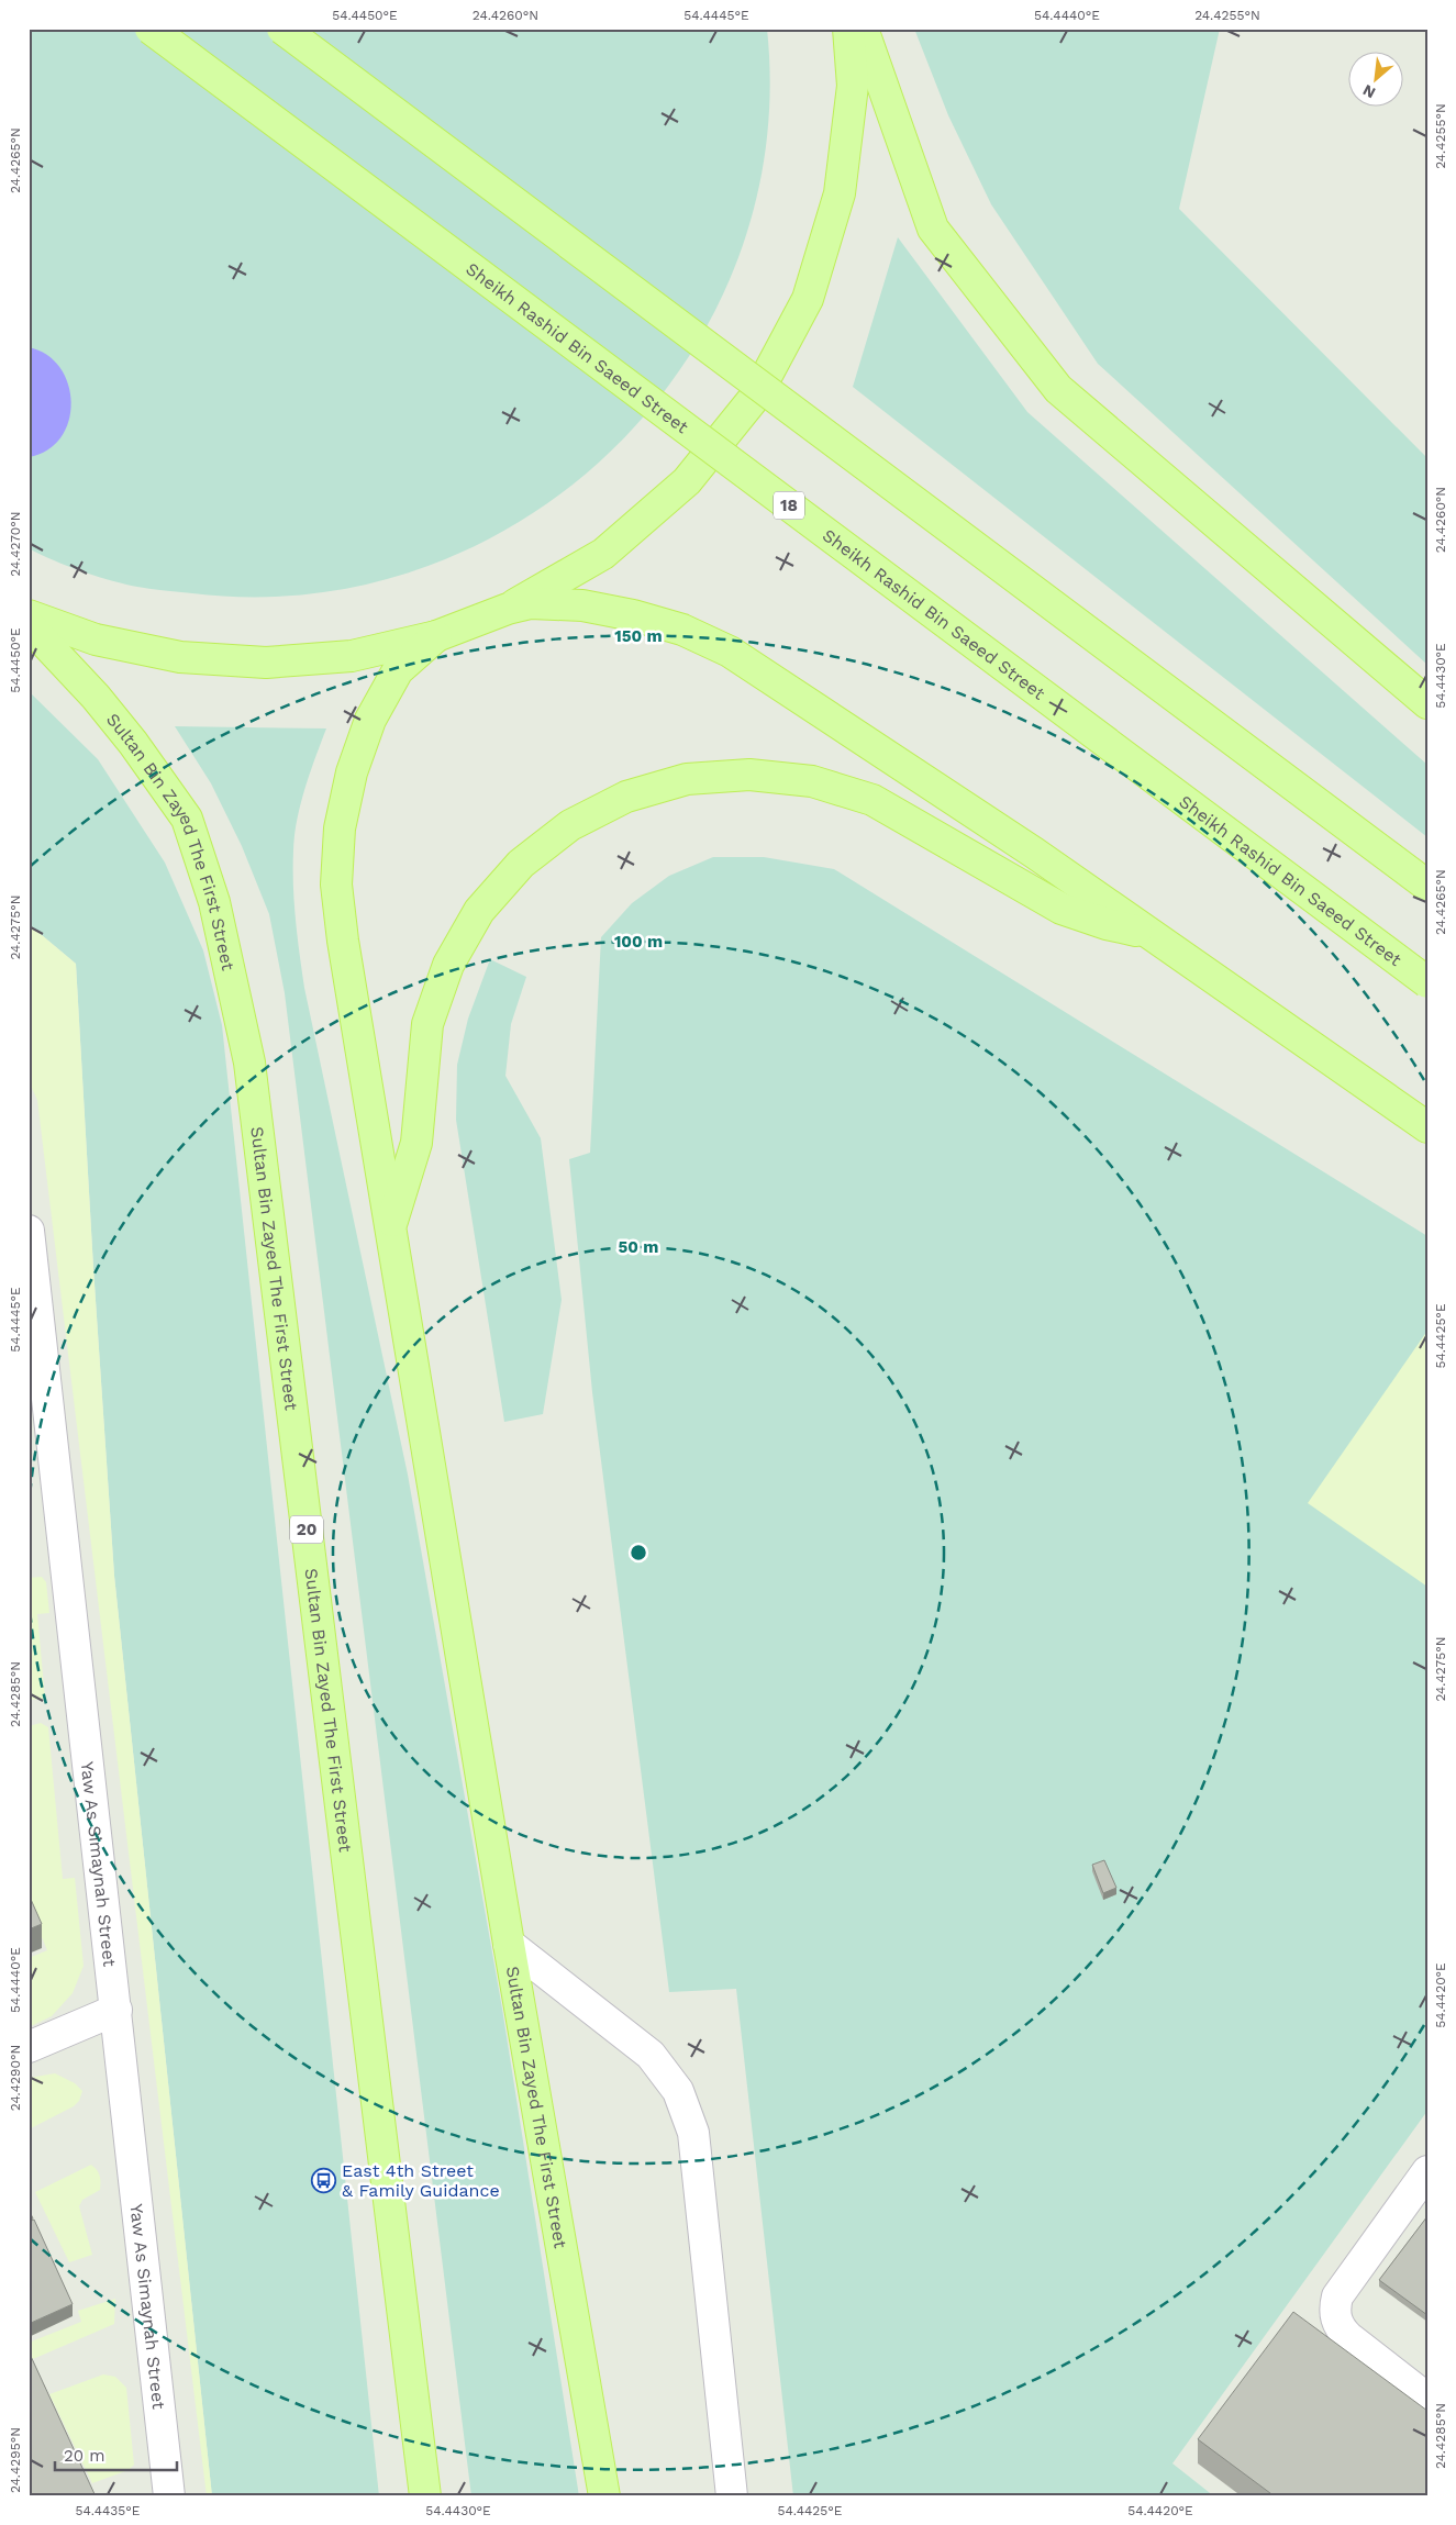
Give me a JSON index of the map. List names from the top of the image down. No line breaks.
{"streets":{"main road":["Sheikh Rashid Bin Saeed Street","18","Sultan Bin Zayed The First Street","20"],"street":["Yaw As Simaynah Street"]},"places":{"bus stop":["East 4th Street & Family Guidance"]},"scale_bar":"20 m","north":"bottom left","coordinates":["54.4450°E","24.4260°N","54.4445°E","54.4440°E","24.4255°N","24.4265°N","24.4270°N","54.4430°E","24.4275°N","54.4425°E","24.4285°N","54.4420°E","24.4290°N","24.4295°N","54.4435°E"],"rings":["150 m","100 m","50 m"]}
